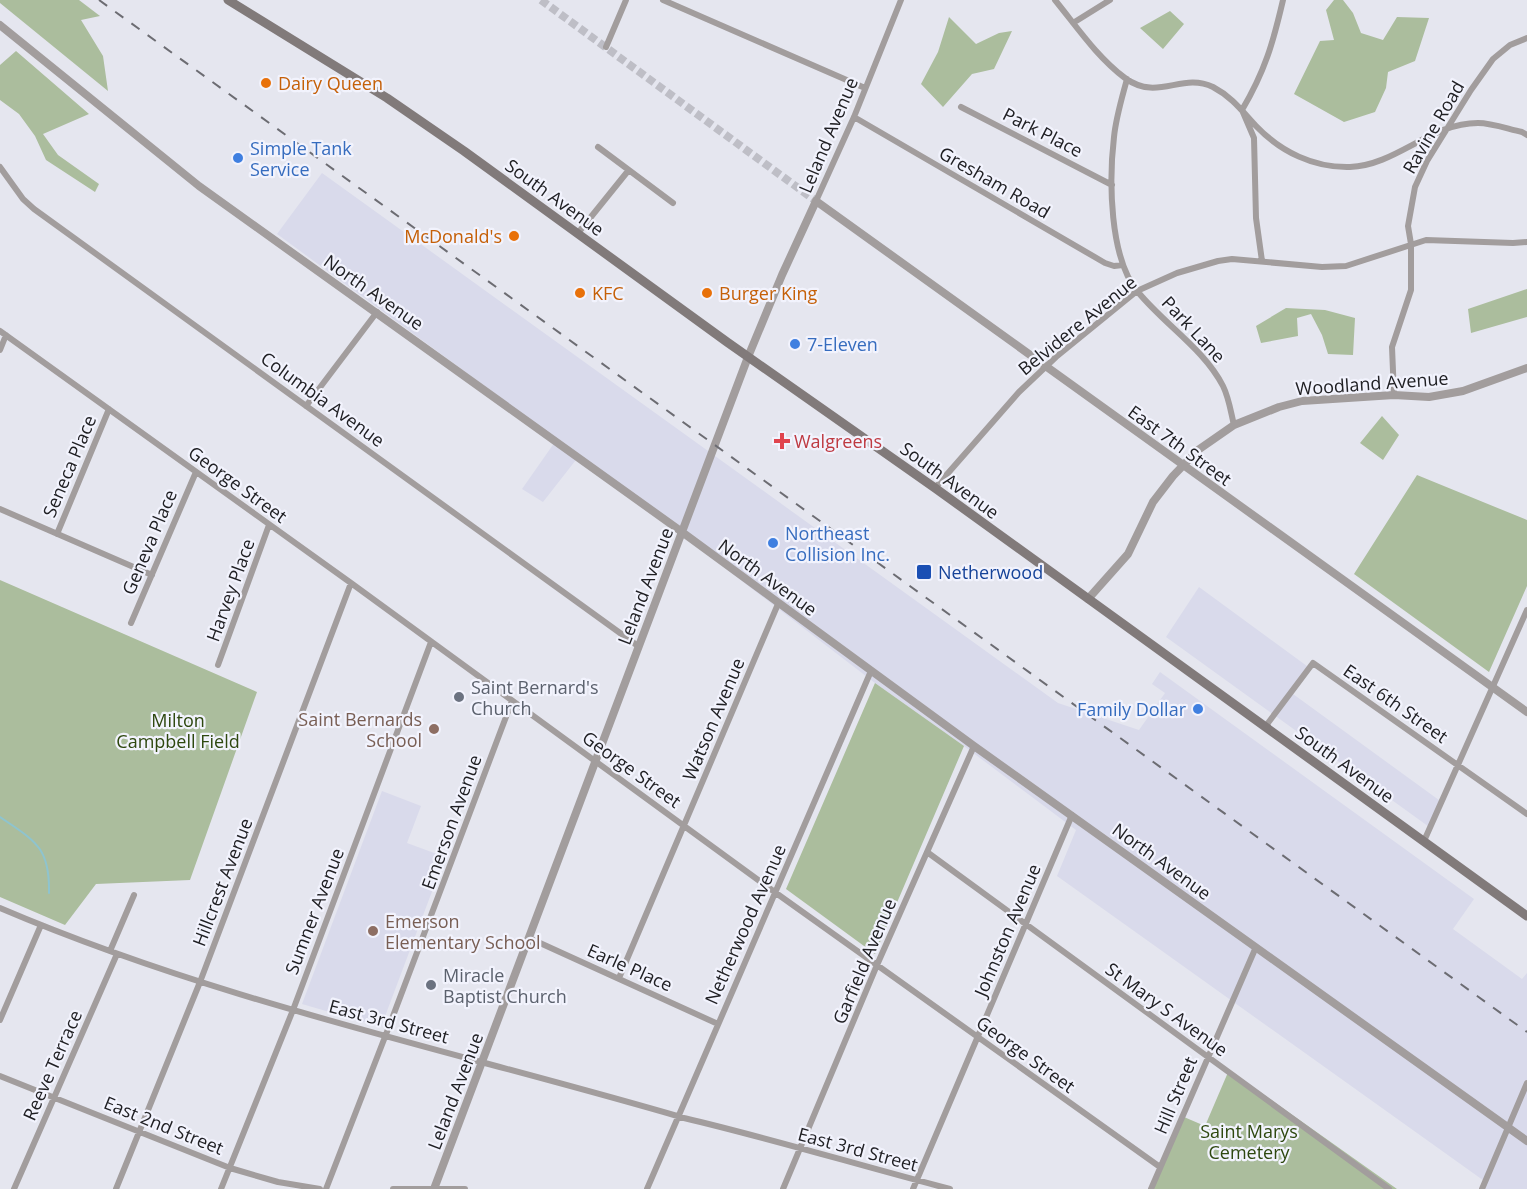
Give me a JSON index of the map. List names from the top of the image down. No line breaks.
{"streets":{"main road":["South Avenue"],"street":["Ravine Road","Park Place","Leland Avenue","Gresham Road","North Avenue","Belvidere Avenue","Park Lane","Woodland Avenue","Columbia Avenue","East 7th Street","Seneca Place","George Street","Geneva Place","Harvey Place","East 6th Street","Watson Avenue","Emerson Avenue","Hillcrest Avenue","Sumner Avenue","Netherwood Avenue","Johnston Avenue","Garfield Avenue","Earle Place","St Mary S Avenue","East 3rd Street","Reeve Terrace","Hill Street","East 2nd Street"]},"crossings":[["Ravine Road","Belvidere Avenue"],["Ravine Road","Woodland Avenue"],["Park Place","Park Lane"],["Leland Avenue","Gresham Road"],["Leland Avenue","South Avenue"],["Leland Avenue","North Avenue"],["Leland Avenue","Columbia Avenue"],["Leland Avenue","East 7th Street"],["Leland Avenue","George Street"],["Leland Avenue","Earle Place"],["Leland Avenue","East 3rd Street"],["Gresham Road","Park Lane"],["South Avenue","Belvidere Avenue"],["South Avenue","Woodland Avenue"],["South Avenue","East 6th Street"],["North Avenue","Watson Avenue"],["North Avenue","Netherwood Avenue"],["North Avenue","Johnston Avenue"],["North Avenue","Garfield Avenue"],["North Avenue","Hill Street"],["Belvidere Avenue","Park Lane"],["Belvidere Avenue","East 7th Street"],["Park Lane","Woodland Avenue"],["Woodland Avenue","East 7th Street"],["Seneca Place","George Street"],["George Street","Geneva Place"],["George Street","Harvey Place"],["George Street","Watson Avenue"],["George Street","Emerson Avenue"],["George Street","Hillcrest Avenue"],["George Street","Sumner Avenue"],["George Street","Netherwood Avenue"],["George Street","Johnston Avenue"],["George Street","Garfield Avenue"],["George Street","Hill Street"],["Watson Avenue","Earle Place"],["Emerson Avenue","East 3rd Street"],["Hillcrest Avenue","East 3rd Street"],["Hillcrest Avenue","East 2nd Street"],["Sumner Avenue","East 3rd Street"],["Sumner Avenue","East 2nd Street"],["Netherwood Avenue","Earle Place"],["Netherwood Avenue","East 3rd Street"],["Johnston Avenue","St Mary S Avenue"],["Johnston Avenue","East 3rd Street"],["Garfield Avenue","St Mary S Avenue"],["Garfield Avenue","East 3rd Street"],["St Mary S Avenue","Hill Street"],["East 3rd Street","Reeve Terrace"],["Reeve Terrace","East 2nd Street"]],"parks":["Milton Campbell Field","Saint Marys Cemetery"],"places":{"other":["Dairy Queen","Simple Tank Service","McDonald's","KFC","Burger King","7-Eleven","Northeast Collision Inc.","Saint Bernard's Church","Family Dollar","Saint Bernards School","Emerson Elementary School","Miracle Baptist Church"],"health":["Walgreens"],"transit":["Netherwood"]}}
